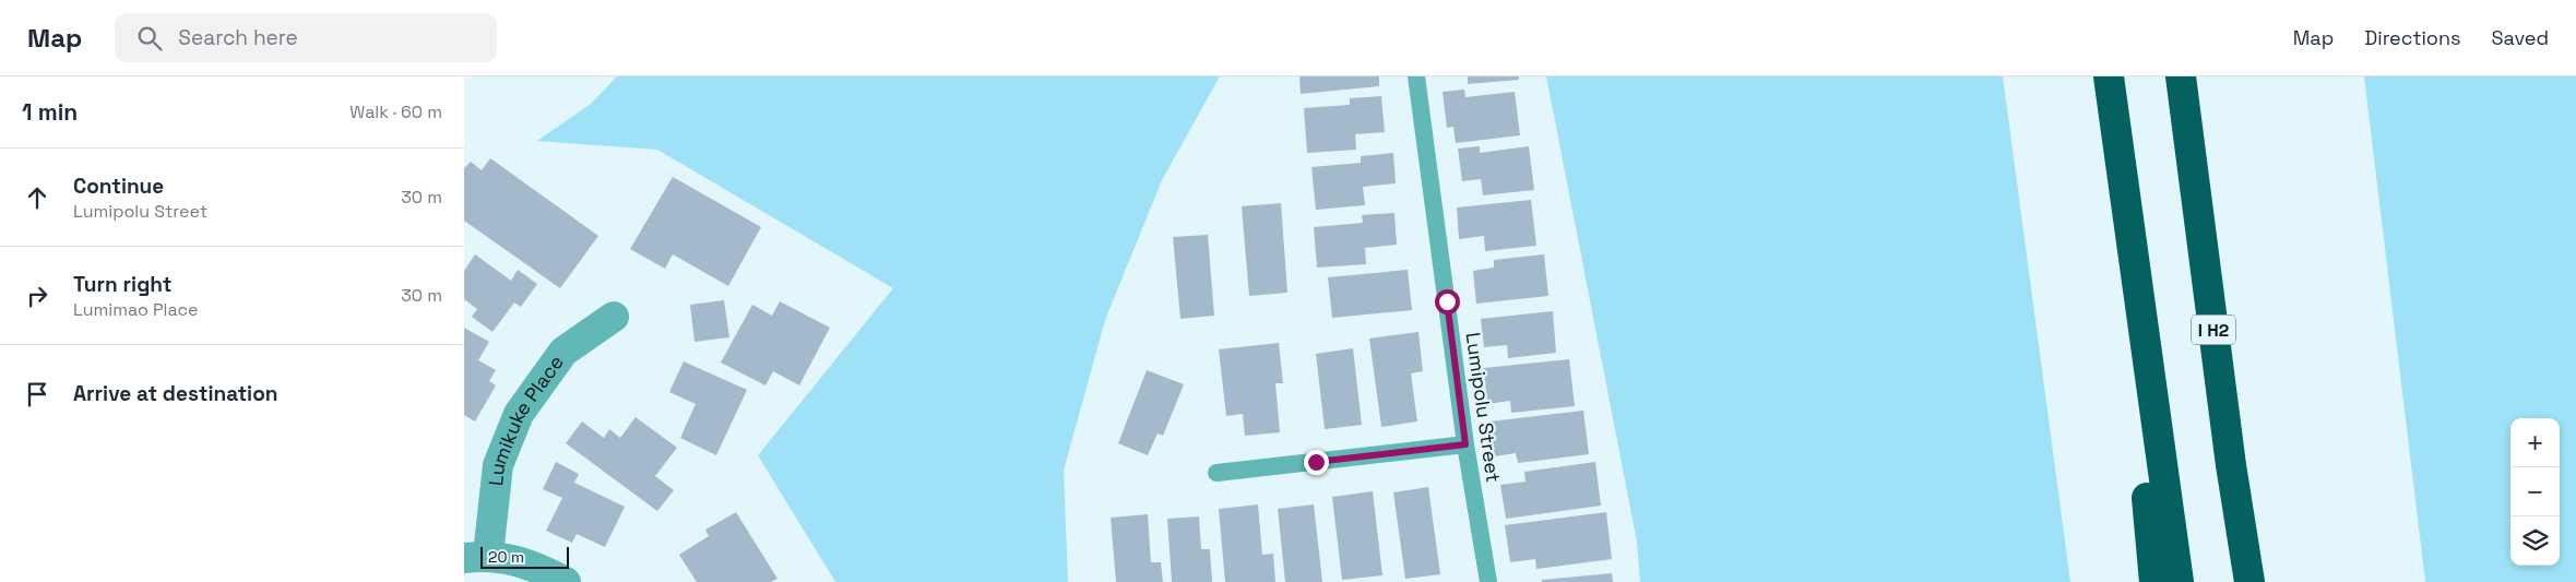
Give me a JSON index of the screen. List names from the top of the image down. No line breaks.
{"streets":{"highway":["I H2"],"street":["Lumikuke Place"],"lane":["Lumipolu Street"]},"scale_bar":"20 m","page":{"header":"Map","search":"Search here","nav":["Map","Directions","Saved"],"heading":["1 min","Walk · 60 m"],"list":[["Continue","Lumipolu Street","30 m"],["Turn right","Lumimao Place","30 m"],"Arrive at destination"],"map_buttons":["+","−"],"scale":"20 m"}}
